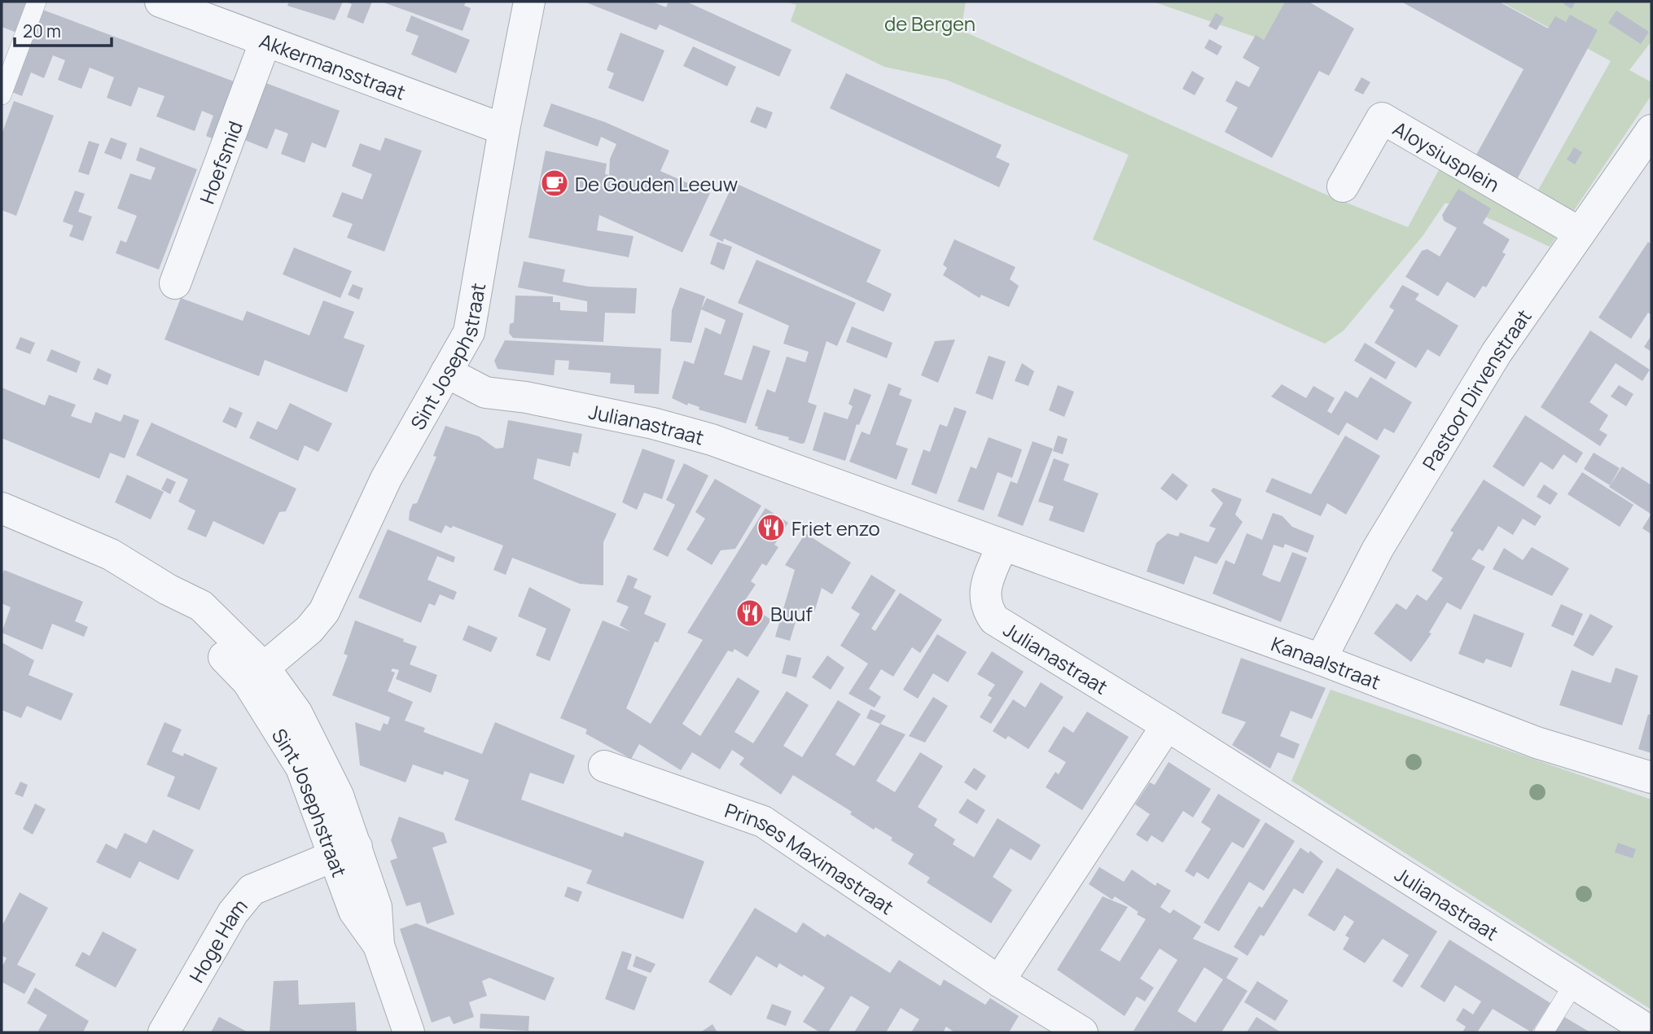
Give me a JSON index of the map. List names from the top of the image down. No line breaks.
{"streets":{"street":["Akkermansstraat","Aloysiusplein","Hoefsmid","Sint Josephstraat","Pastoor Dirvenstraat","Julianastraat","Kanaalstraat","Prinses Maximastraat","Hoge Ham"]},"crossings":[["Akkermansstraat","Hoefsmid"],["Akkermansstraat","Sint Josephstraat"],["Aloysiusplein","Pastoor Dirvenstraat"],["Sint Josephstraat","Julianastraat"],["Sint Josephstraat","Hoge Ham"],["Pastoor Dirvenstraat","Kanaalstraat"],["Julianastraat","Kanaalstraat"]],"parks":["de Bergen"],"places":{"cafe":["De Gouden Leeuw"],"restaurant":["Friet enzo","Buuf"]},"scale_bar":"20 m"}
